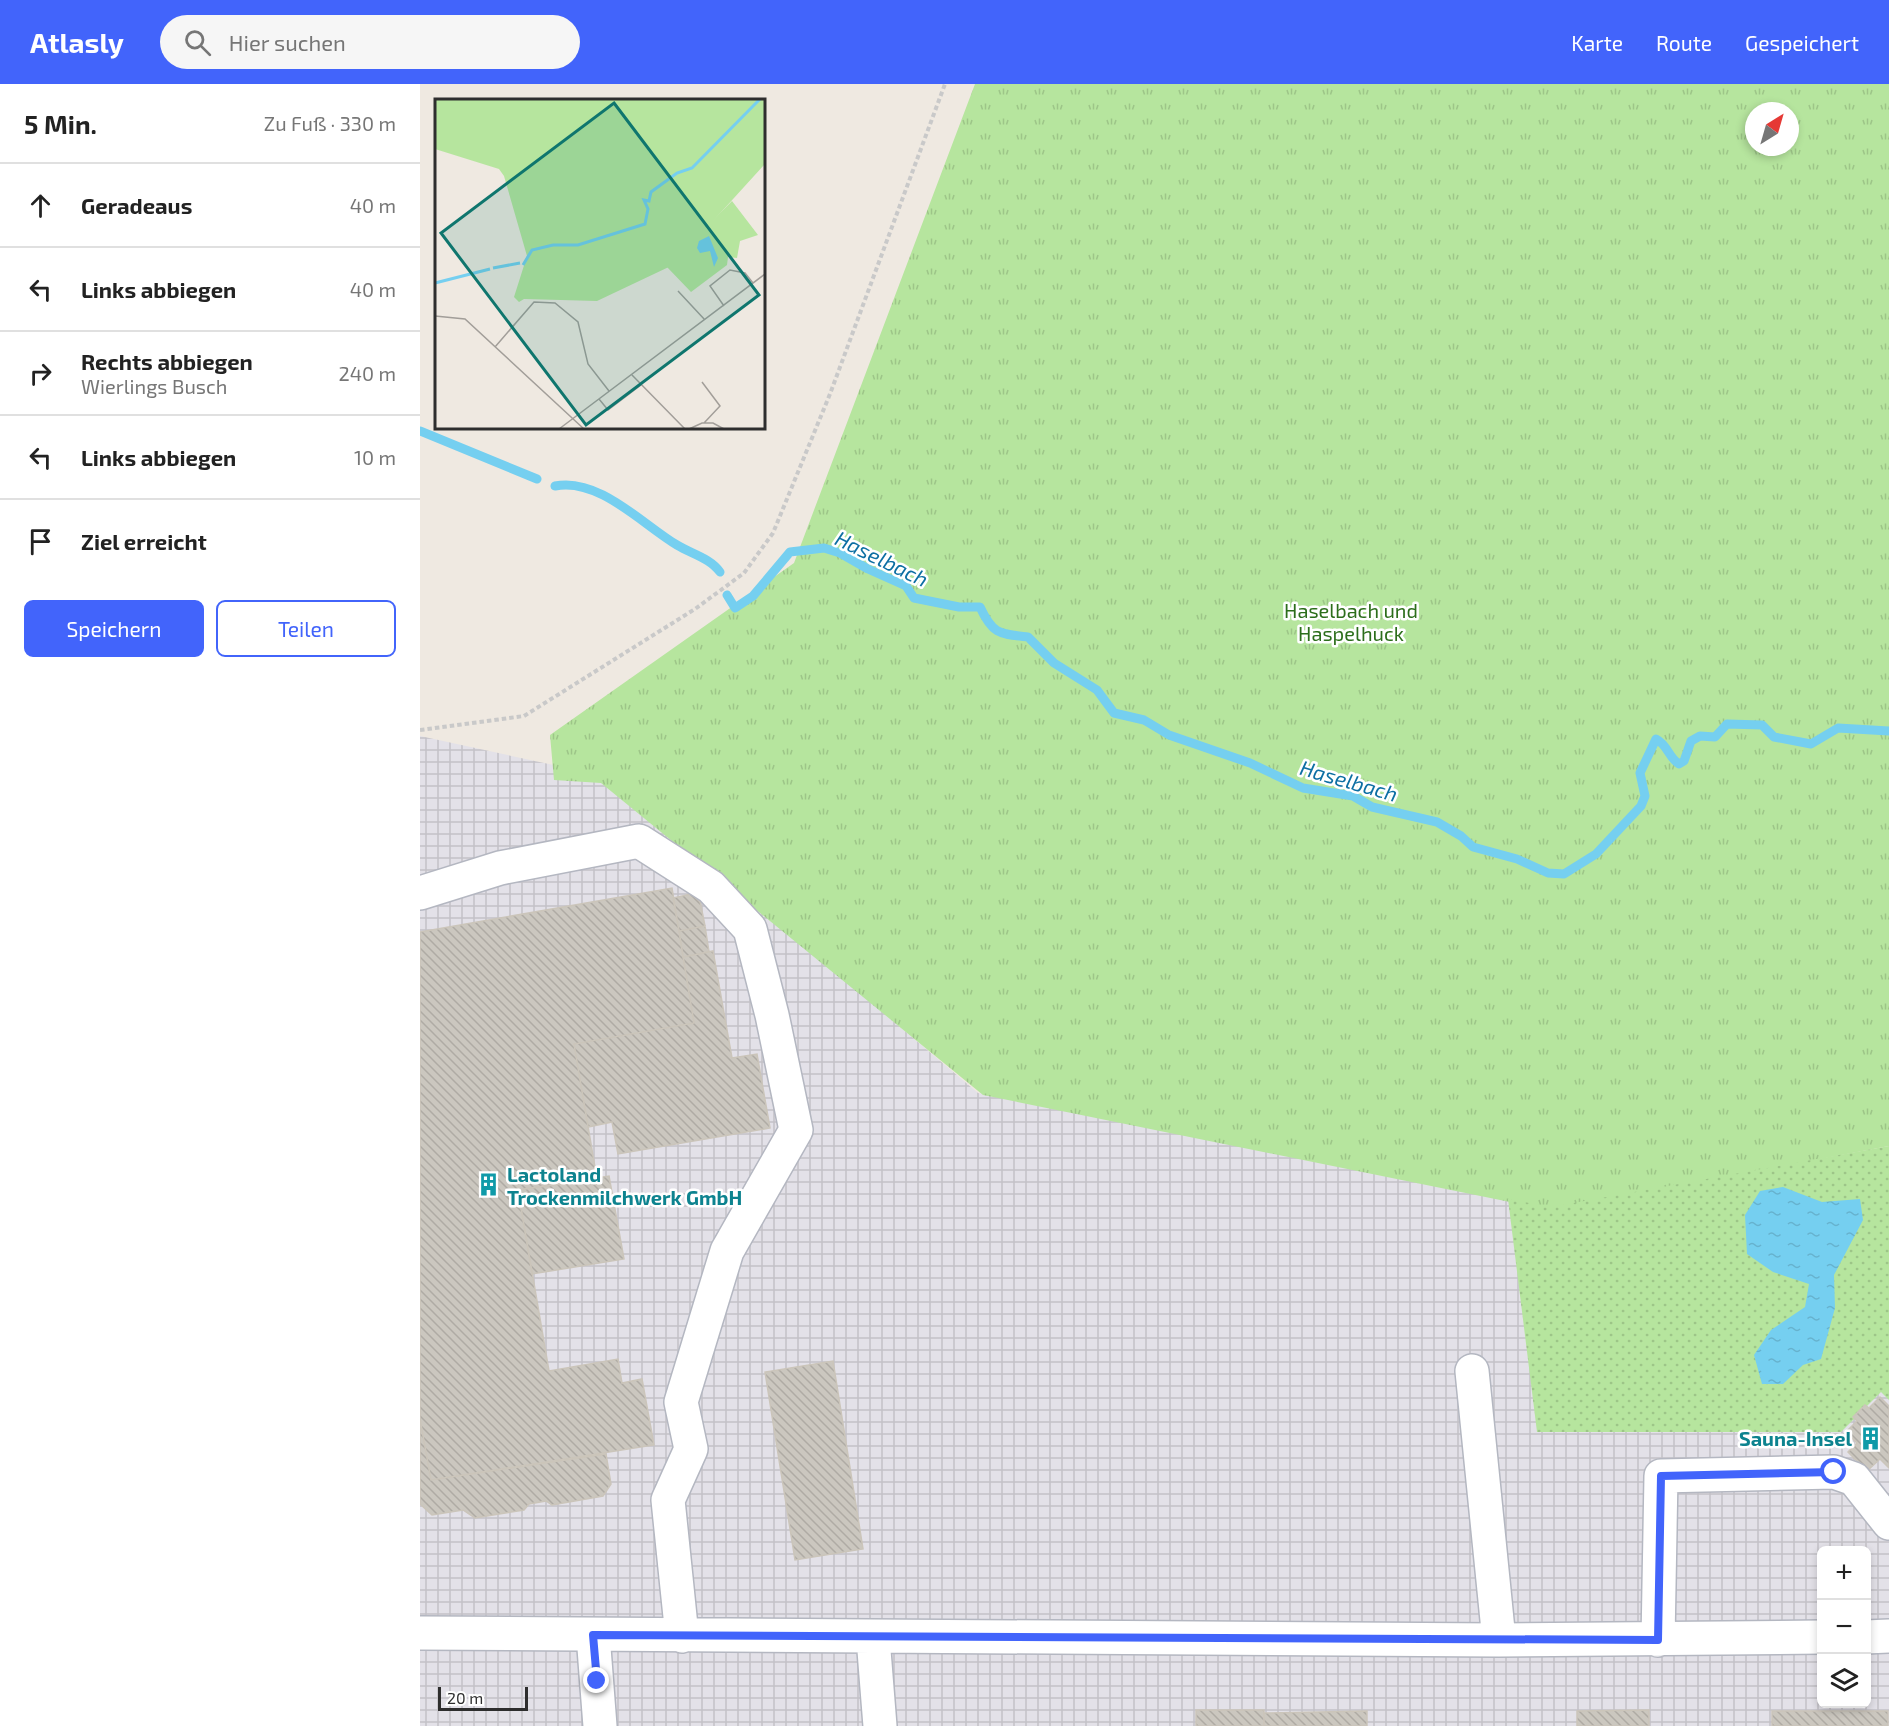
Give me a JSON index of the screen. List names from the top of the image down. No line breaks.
{"water":["Haselbach"],"parks":["Haselbach und Haspelhuck"],"places":{"building":["Lactoland Trockenmilchwerk GmbH","Sauna-Insel"]},"scale_bar":"20 m","north":"top right","page":{"header":"Atlasly","search":"Hier suchen","nav":["Karte","Route","Gespeichert"],"heading":["5 Min.","Zu Fuß · 330 m"],"list":[["Geradeaus","40 m"],["Links abbiegen","40 m"],["Rechts abbiegen","Wierlings Busch","240 m"],["Links abbiegen","10 m"],"Ziel erreicht"],"buttons":["Speichern","Teilen"],"map_buttons":["+","−"],"scale":"20 m"}}
